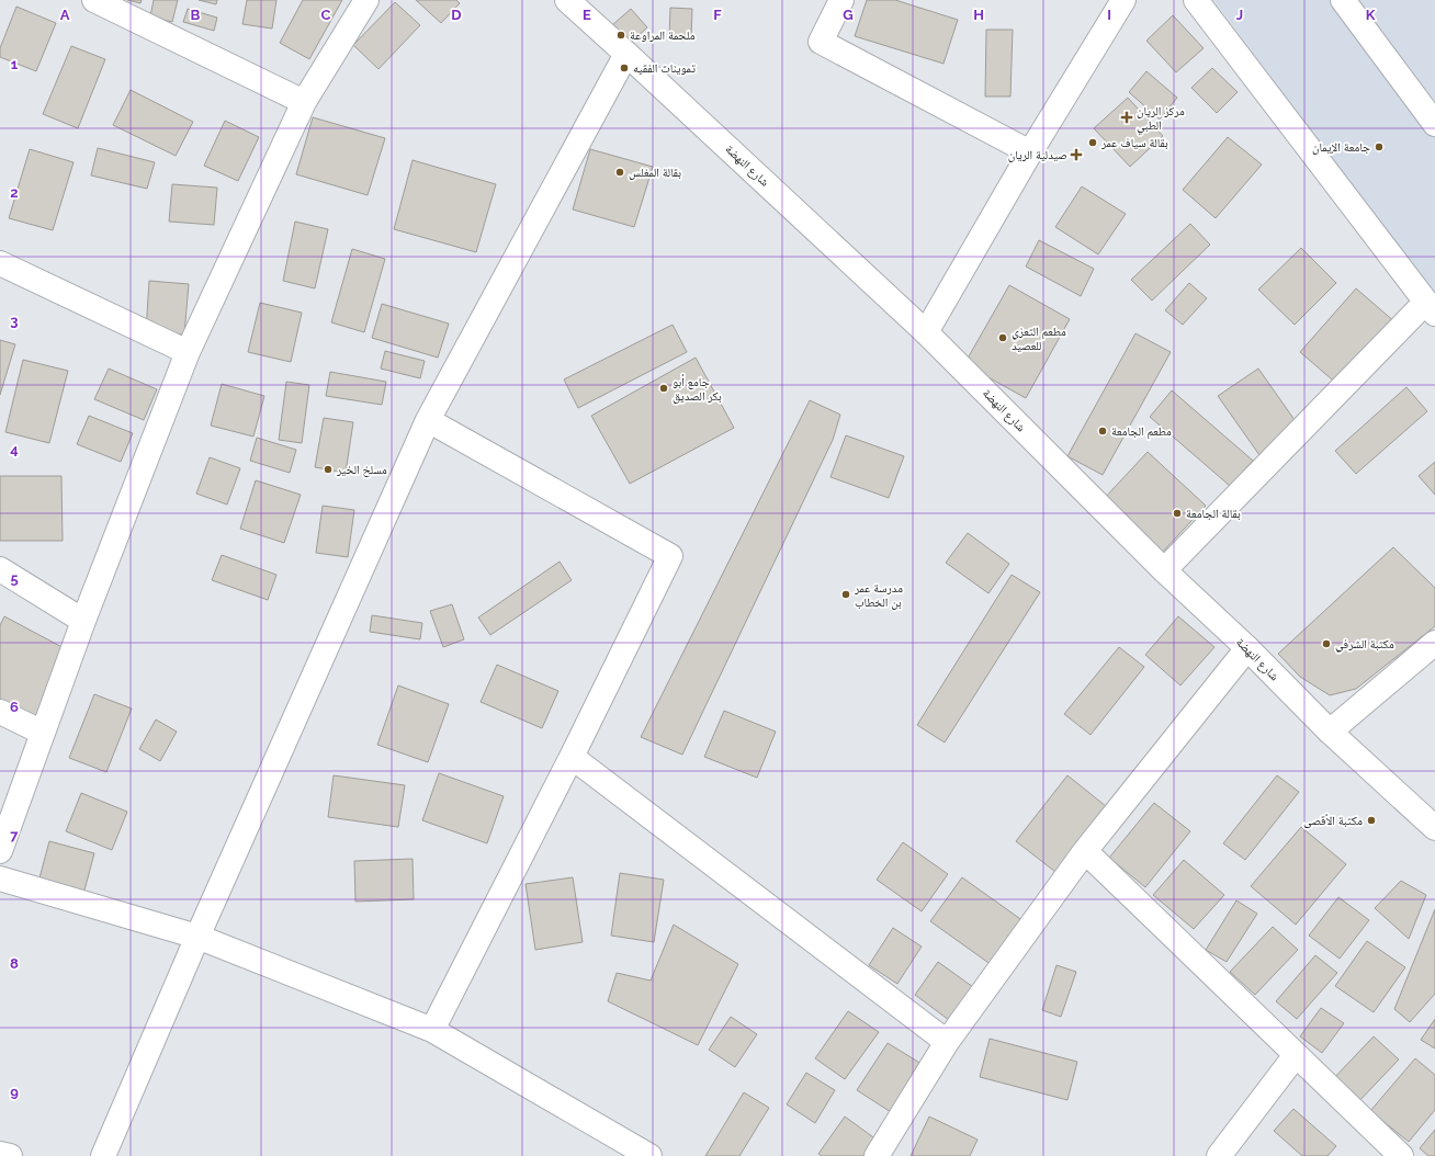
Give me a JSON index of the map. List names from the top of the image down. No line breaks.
{"streets":{"street":["شارع النهضة"]},"places":{"other":["ملحمة المراوعة","تموينات الفقيه","بقالة سياف عمر","جامعة الإيمان","بقالة المغلس","مطعم التعزي للعصيد","جامع أبو بكر الصديق","مطعم الجامعة","مسلخ الخير","بقالة الجامعة","مدرسة عمر بن الخطاب","مكتبة الشرفي","مكتبة الأقصى"],"health":["مركز الريان الطبي","صيدلية الريان"]},"grid":{"columns":["A","B","C","D","E","F","G","H","I","J","K"],"rows":["1","2","3","4","5","6","7","8","9"]}}
